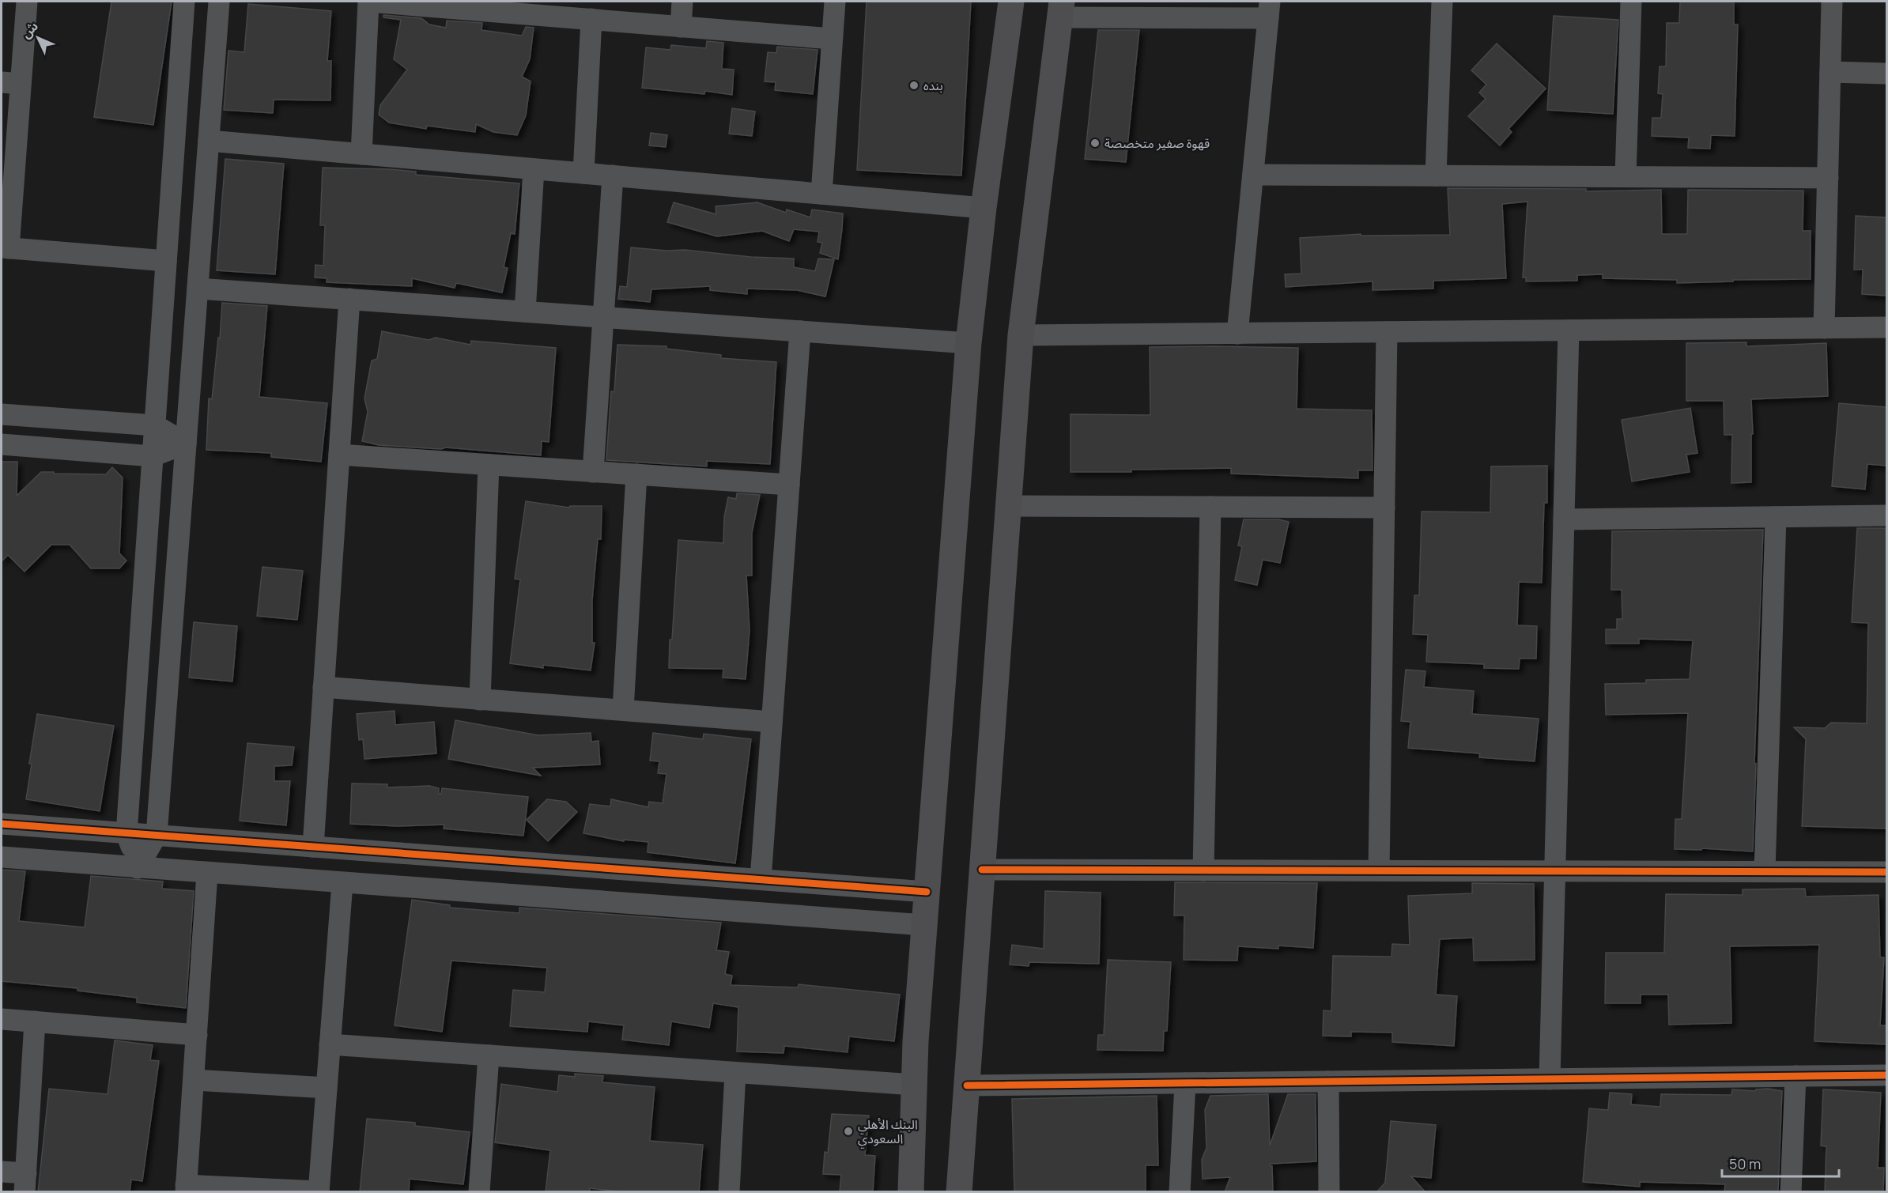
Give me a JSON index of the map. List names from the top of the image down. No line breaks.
{"places":["بنده","قهوة صفير متخصصة","البنك الأهلي السعودي"],"scale_bar":"50 m","north":"top left"}
